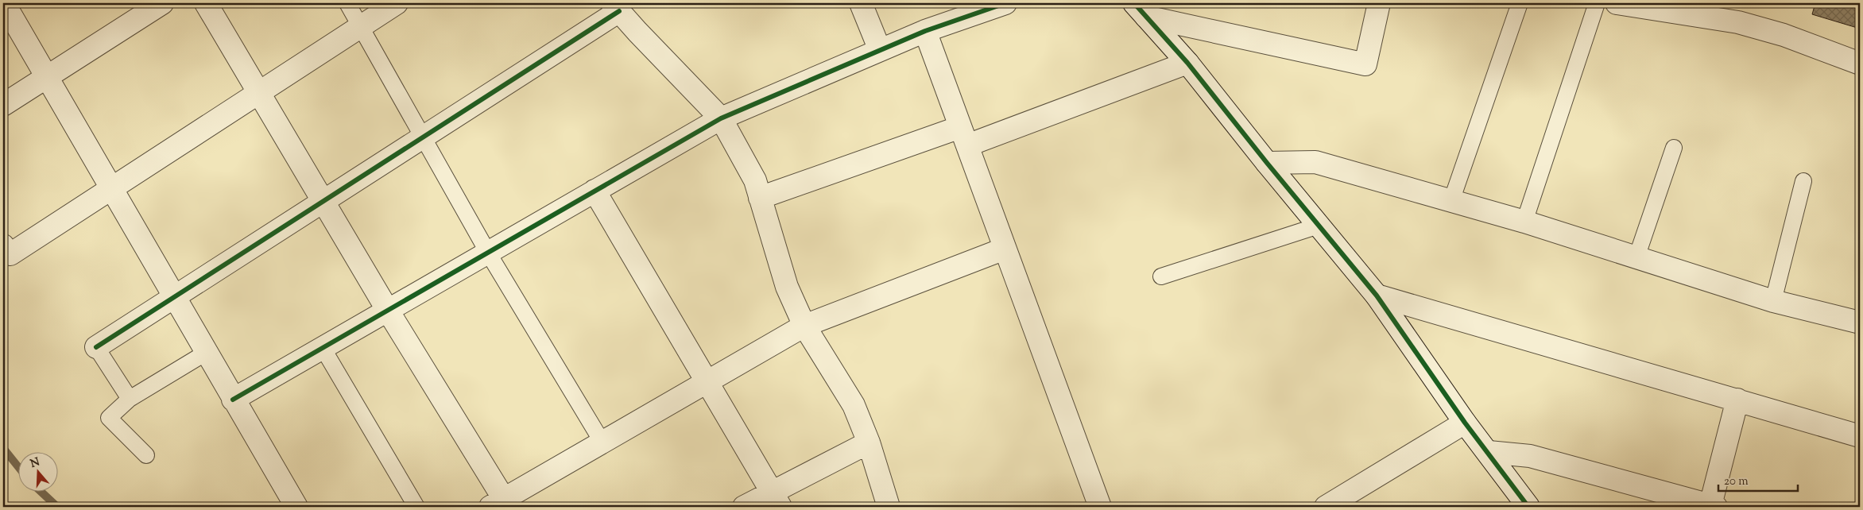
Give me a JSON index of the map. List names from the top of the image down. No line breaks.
{"scale_bar":"20 m","north":"top"}
